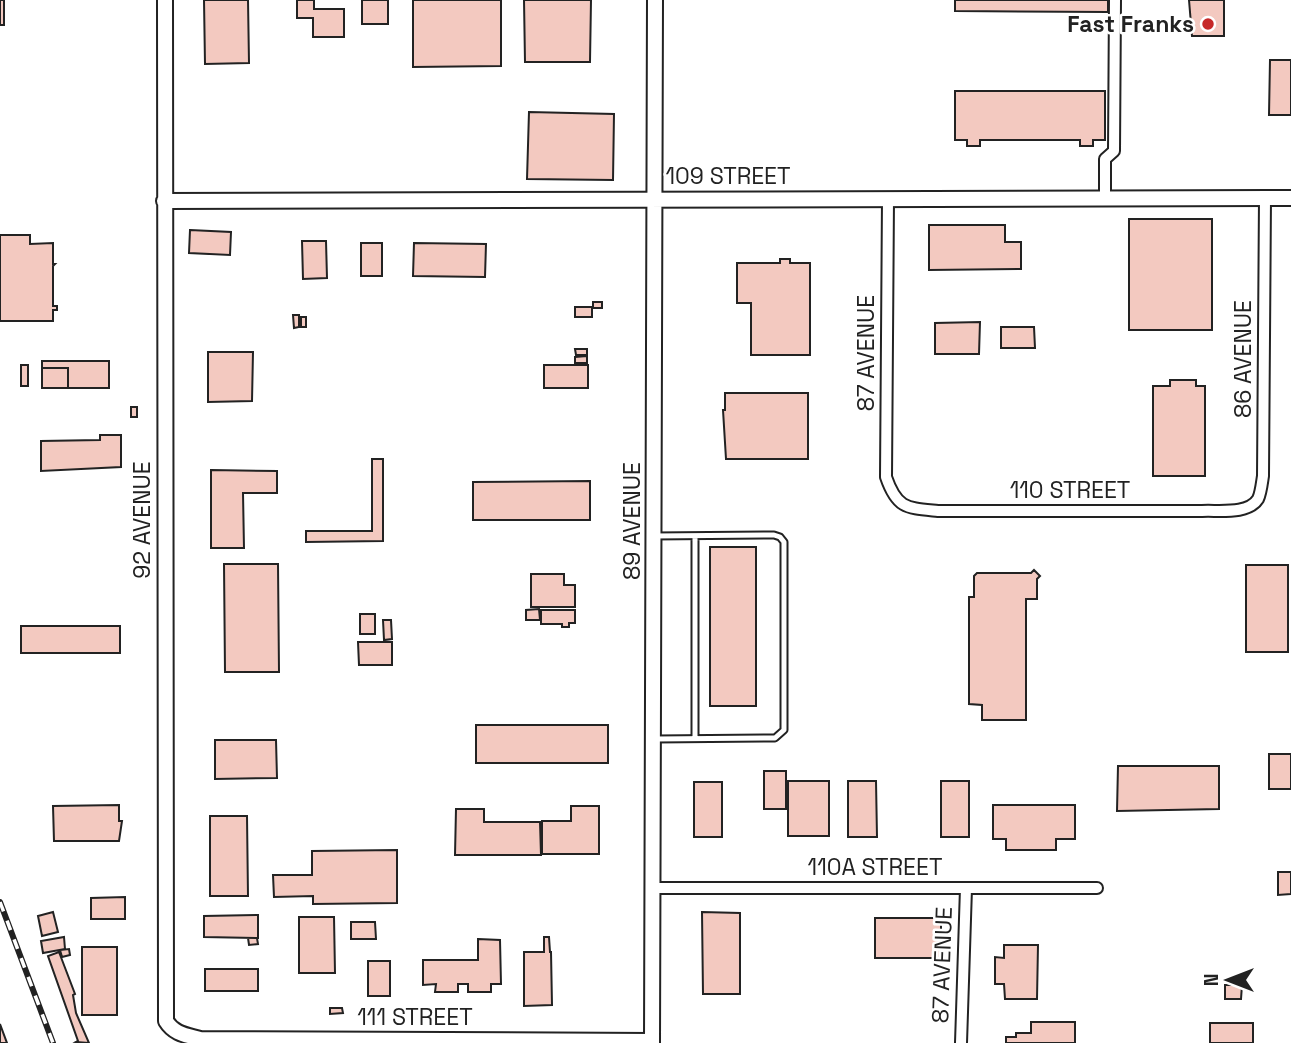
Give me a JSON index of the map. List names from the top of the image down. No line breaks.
{"streets":{"street":["109 STREET","87 AVENUE","86 AVENUE","110 STREET","92 AVENUE","89 AVENUE","110A STREET","111 STREET"]},"crossings":[["109 STREET","87 AVENUE"],["109 STREET","86 AVENUE"],["109 STREET","92 AVENUE"],["109 STREET","89 AVENUE"],["87 AVENUE","110 STREET"],["87 AVENUE","110A STREET"],["86 AVENUE","110 STREET"],["92 AVENUE","111 STREET"],["89 AVENUE","110A STREET"],["89 AVENUE","111 STREET"]],"places":["Fast Franks"],"north":"left"}
